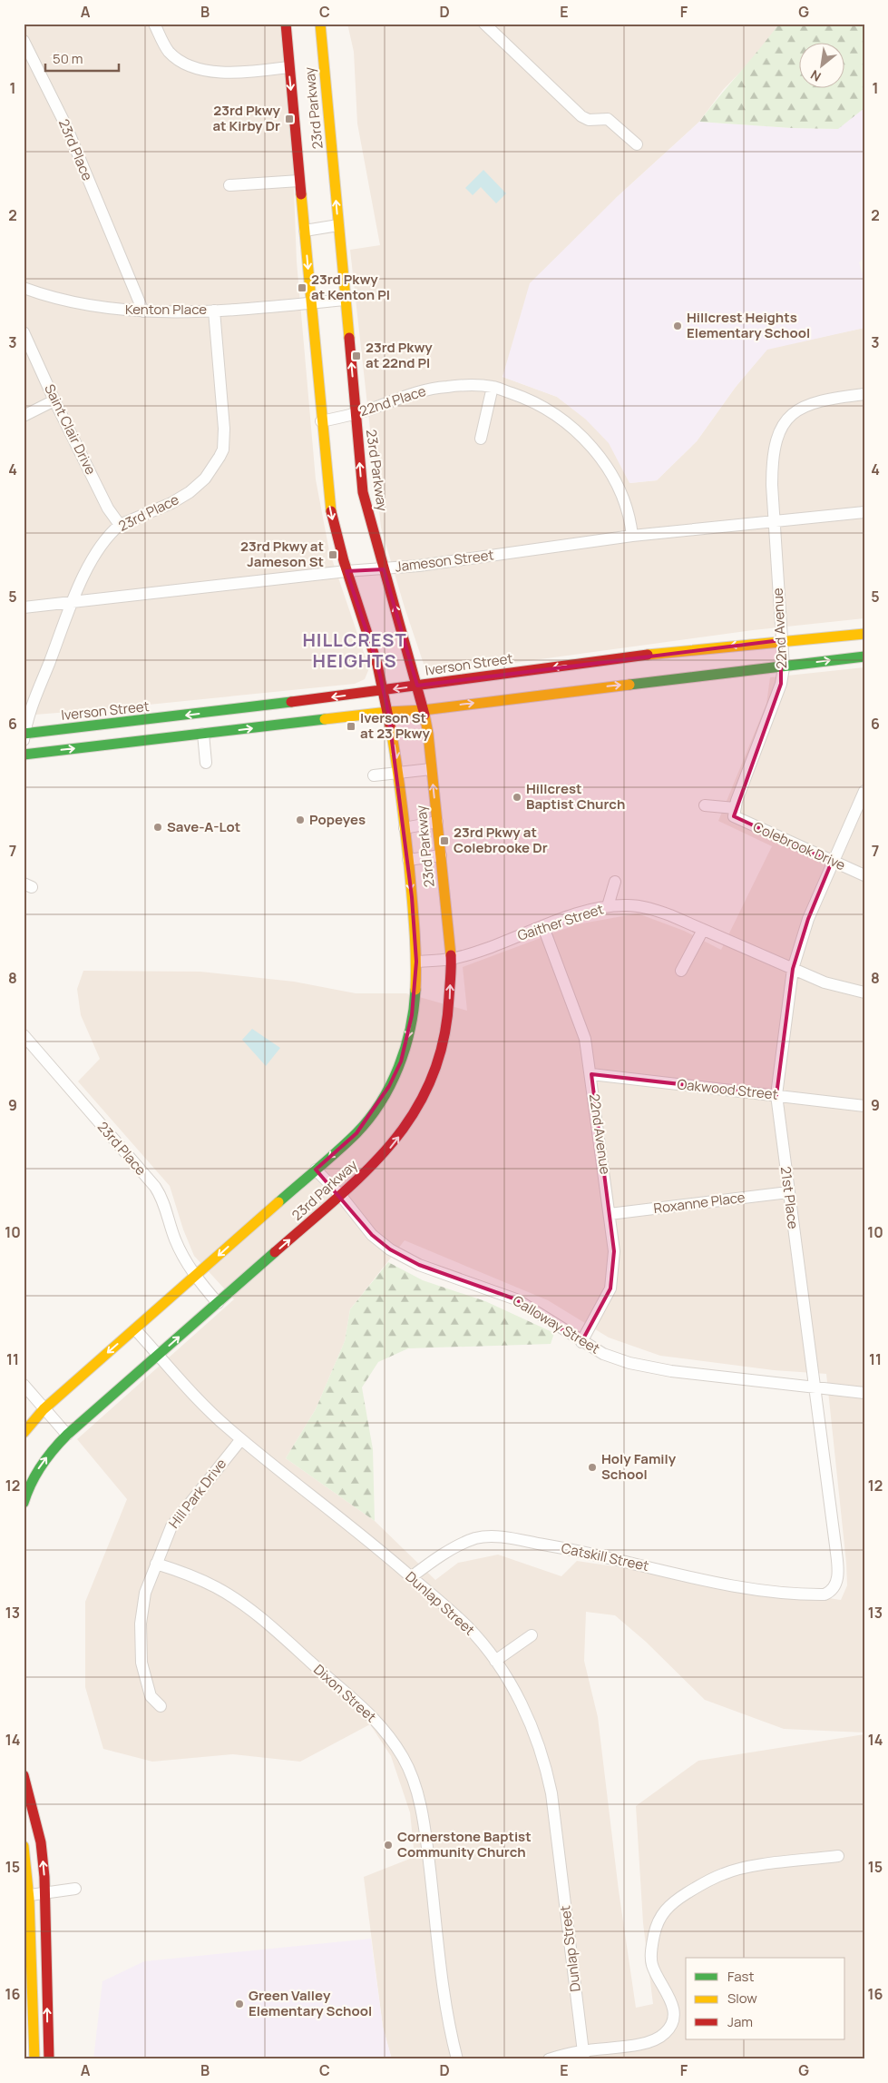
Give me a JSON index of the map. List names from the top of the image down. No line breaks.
{"streets":{"street":["23rd Parkway","23rd Place","Kenton Place","22nd Place","Saint Clair Drive","Jameson Street","22nd Avenue","Iverson Street","Colebrook Drive","Gaither Street","Oakwood Street","21st Place","Roxanne Place","Calloway Street","Hill Park Drive","Catskill Street","Dunlap Street","Dixon Street"]},"crossings":[["23rd Parkway","23rd Place"],["23rd Parkway","Kenton Place"],["23rd Parkway","22nd Place"],["23rd Parkway","Jameson Street"],["23rd Parkway","Iverson Street"],["23rd Parkway","Gaither Street"],["23rd Parkway","Calloway Street"],["23rd Parkway","Dunlap Street"],["23rd Place","Kenton Place"],["23rd Place","Saint Clair Drive"],["23rd Place","Jameson Street"],["23rd Place","Iverson Street"],["22nd Place","Jameson Street"],["Jameson Street","22nd Avenue"],["22nd Avenue","Iverson Street"],["22nd Avenue","Colebrook Drive"],["22nd Avenue","Gaither Street"],["22nd Avenue","Oakwood Street"],["22nd Avenue","Roxanne Place"],["22nd Avenue","Calloway Street"],["Colebrook Drive","21st Place"],["Gaither Street","21st Place"],["Oakwood Street","21st Place"],["21st Place","Roxanne Place"],["21st Place","Calloway Street"],["21st Place","Catskill Street"],["Hill Park Drive","Dunlap Street"],["Hill Park Drive","Dixon Street"],["Catskill Street","Dunlap Street"]],"districts":["HILLCREST HEIGHTS"],"places":{"transit":["23rd Pkwy at Kirby Dr","23rd Pkwy at Kenton Pl","23rd Pkwy at 22nd Pl","23rd Pkwy at Jameson St","Iverson St at 23 Pkwy","23rd Pkwy at Colebrooke Dr"],"other":["Hillcrest Heights Elementary School","Hillcrest Baptist Church","Popeyes","Save-A-Lot","Holy Family School","Cornerstone Baptist Community Church","Green Valley Elementary School"]},"legend":["Fast","Slow","Jam"],"scale_bar":"50 m","north":"bottom left","grid":{"columns":["A","B","C","D","E","F","G"],"rows":["1","2","3","4","5","6","7","8","9","10","11","12","13","14","15","16"]}}
